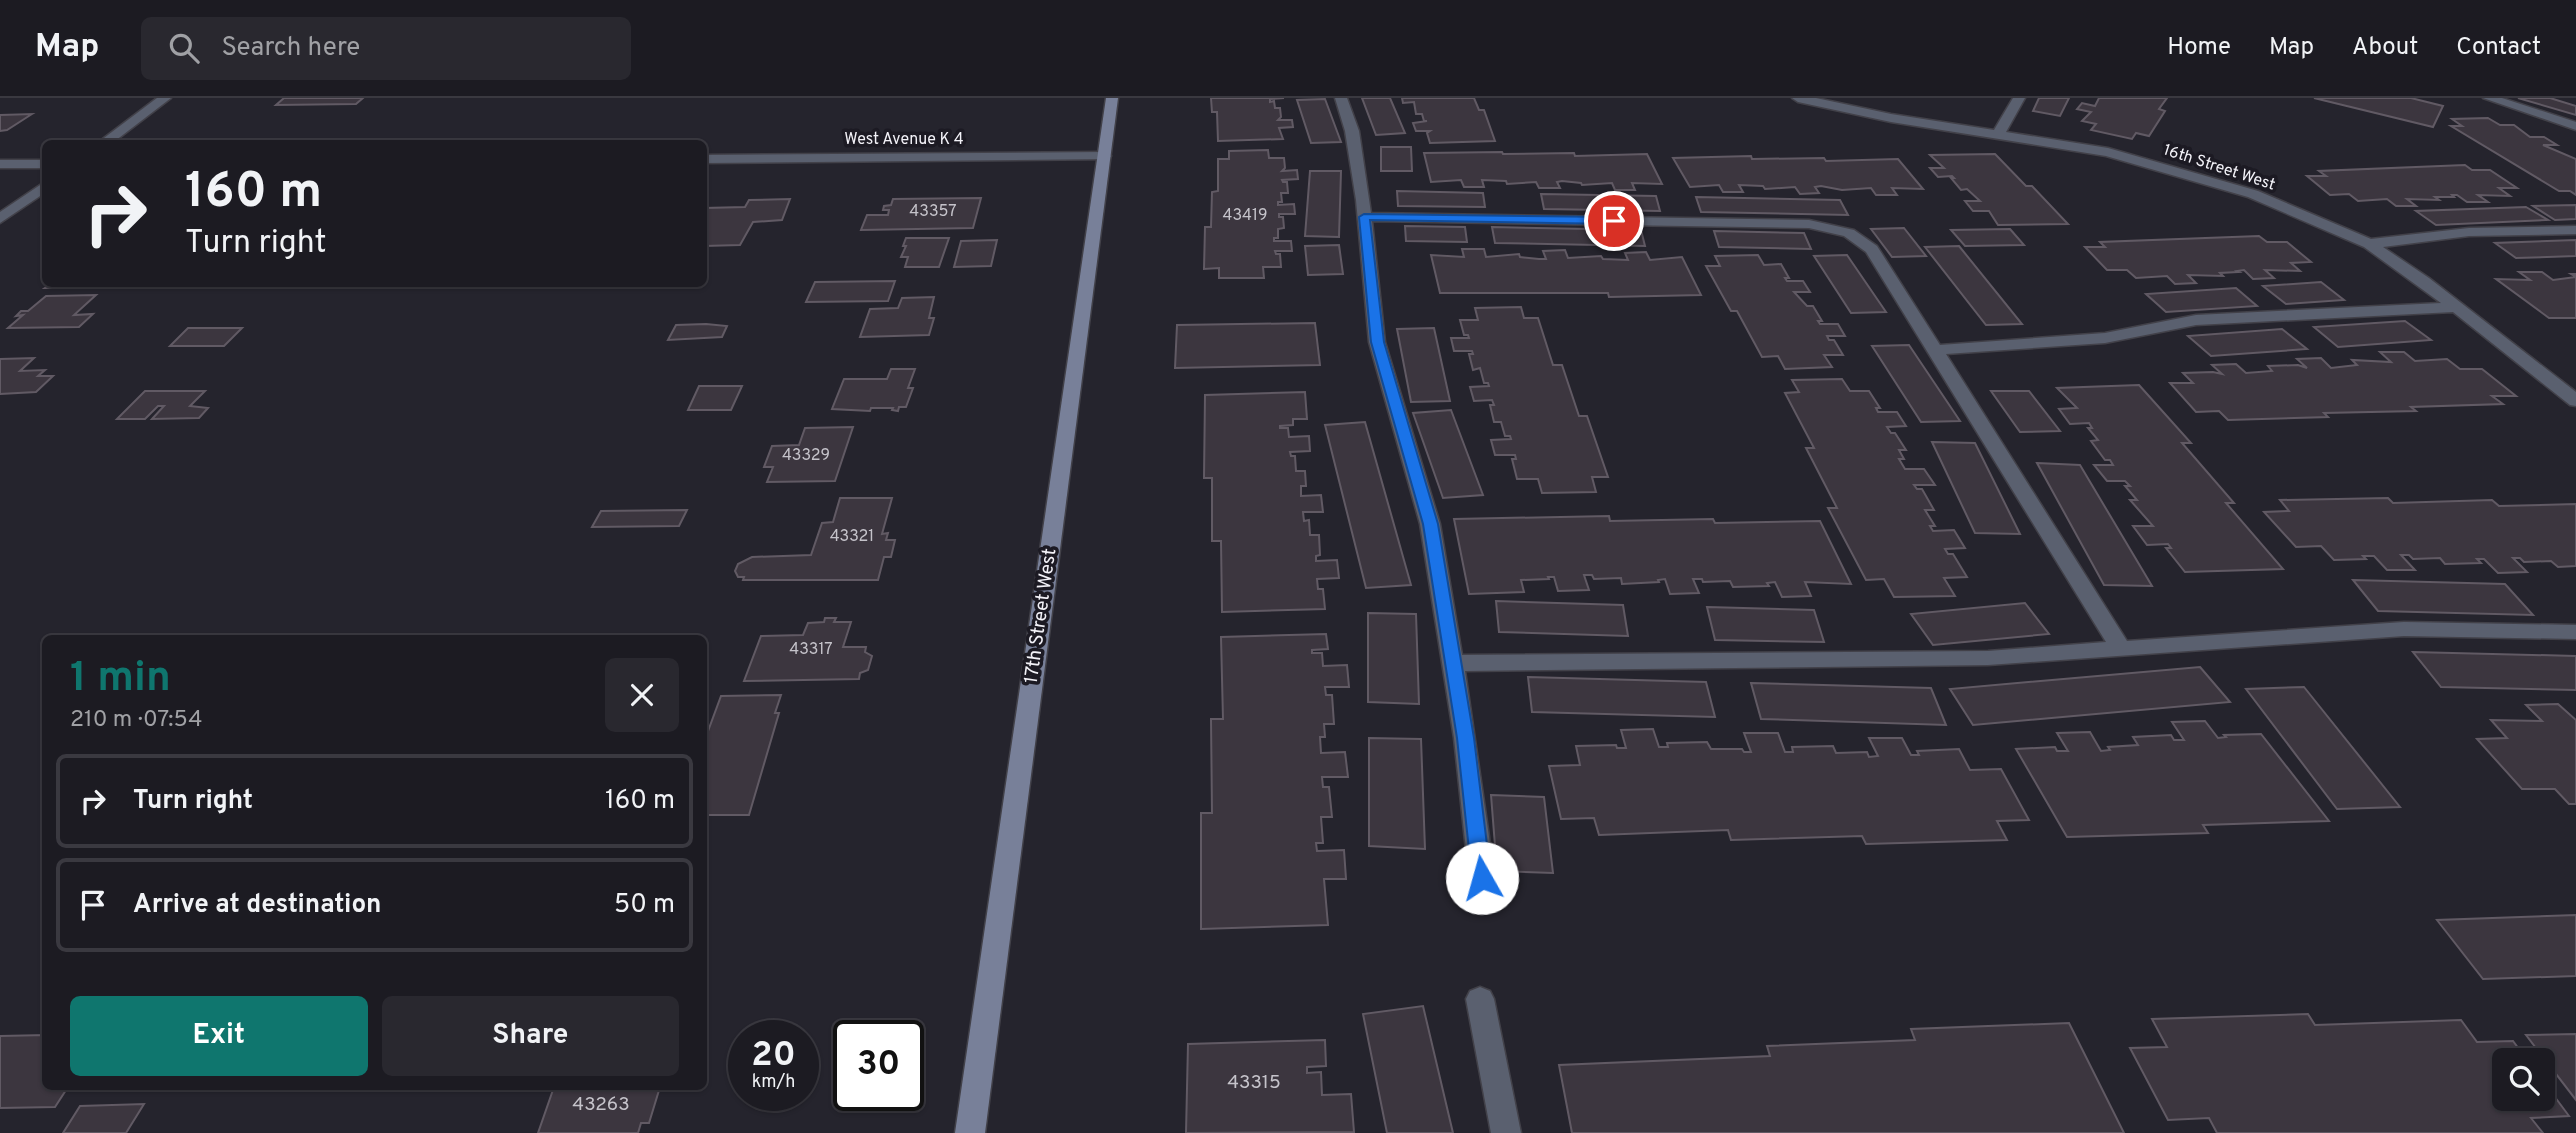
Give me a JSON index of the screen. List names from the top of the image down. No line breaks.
{"streets":{"street":["West Avenue K 4","16th Street West","17th Street West"]},"crossings":[["West Avenue K 4","17th Street West"]],"house_numbers":["43357","43419","43329","43321","43317","43315","43263"],"page":{"header":"Map","search":"Search here","nav":["Home","Map","About","Contact"],"turn":["160 m","Turn right"],"heading":["1 min","210 m · 07:54"],"list":[{"name":"Turn right","value":"160 m"},{"name":"Arrive at destination","value":"50 m"}],"buttons":["Exit","Share"],"speed":"20 km/h","limit":"30"}}
